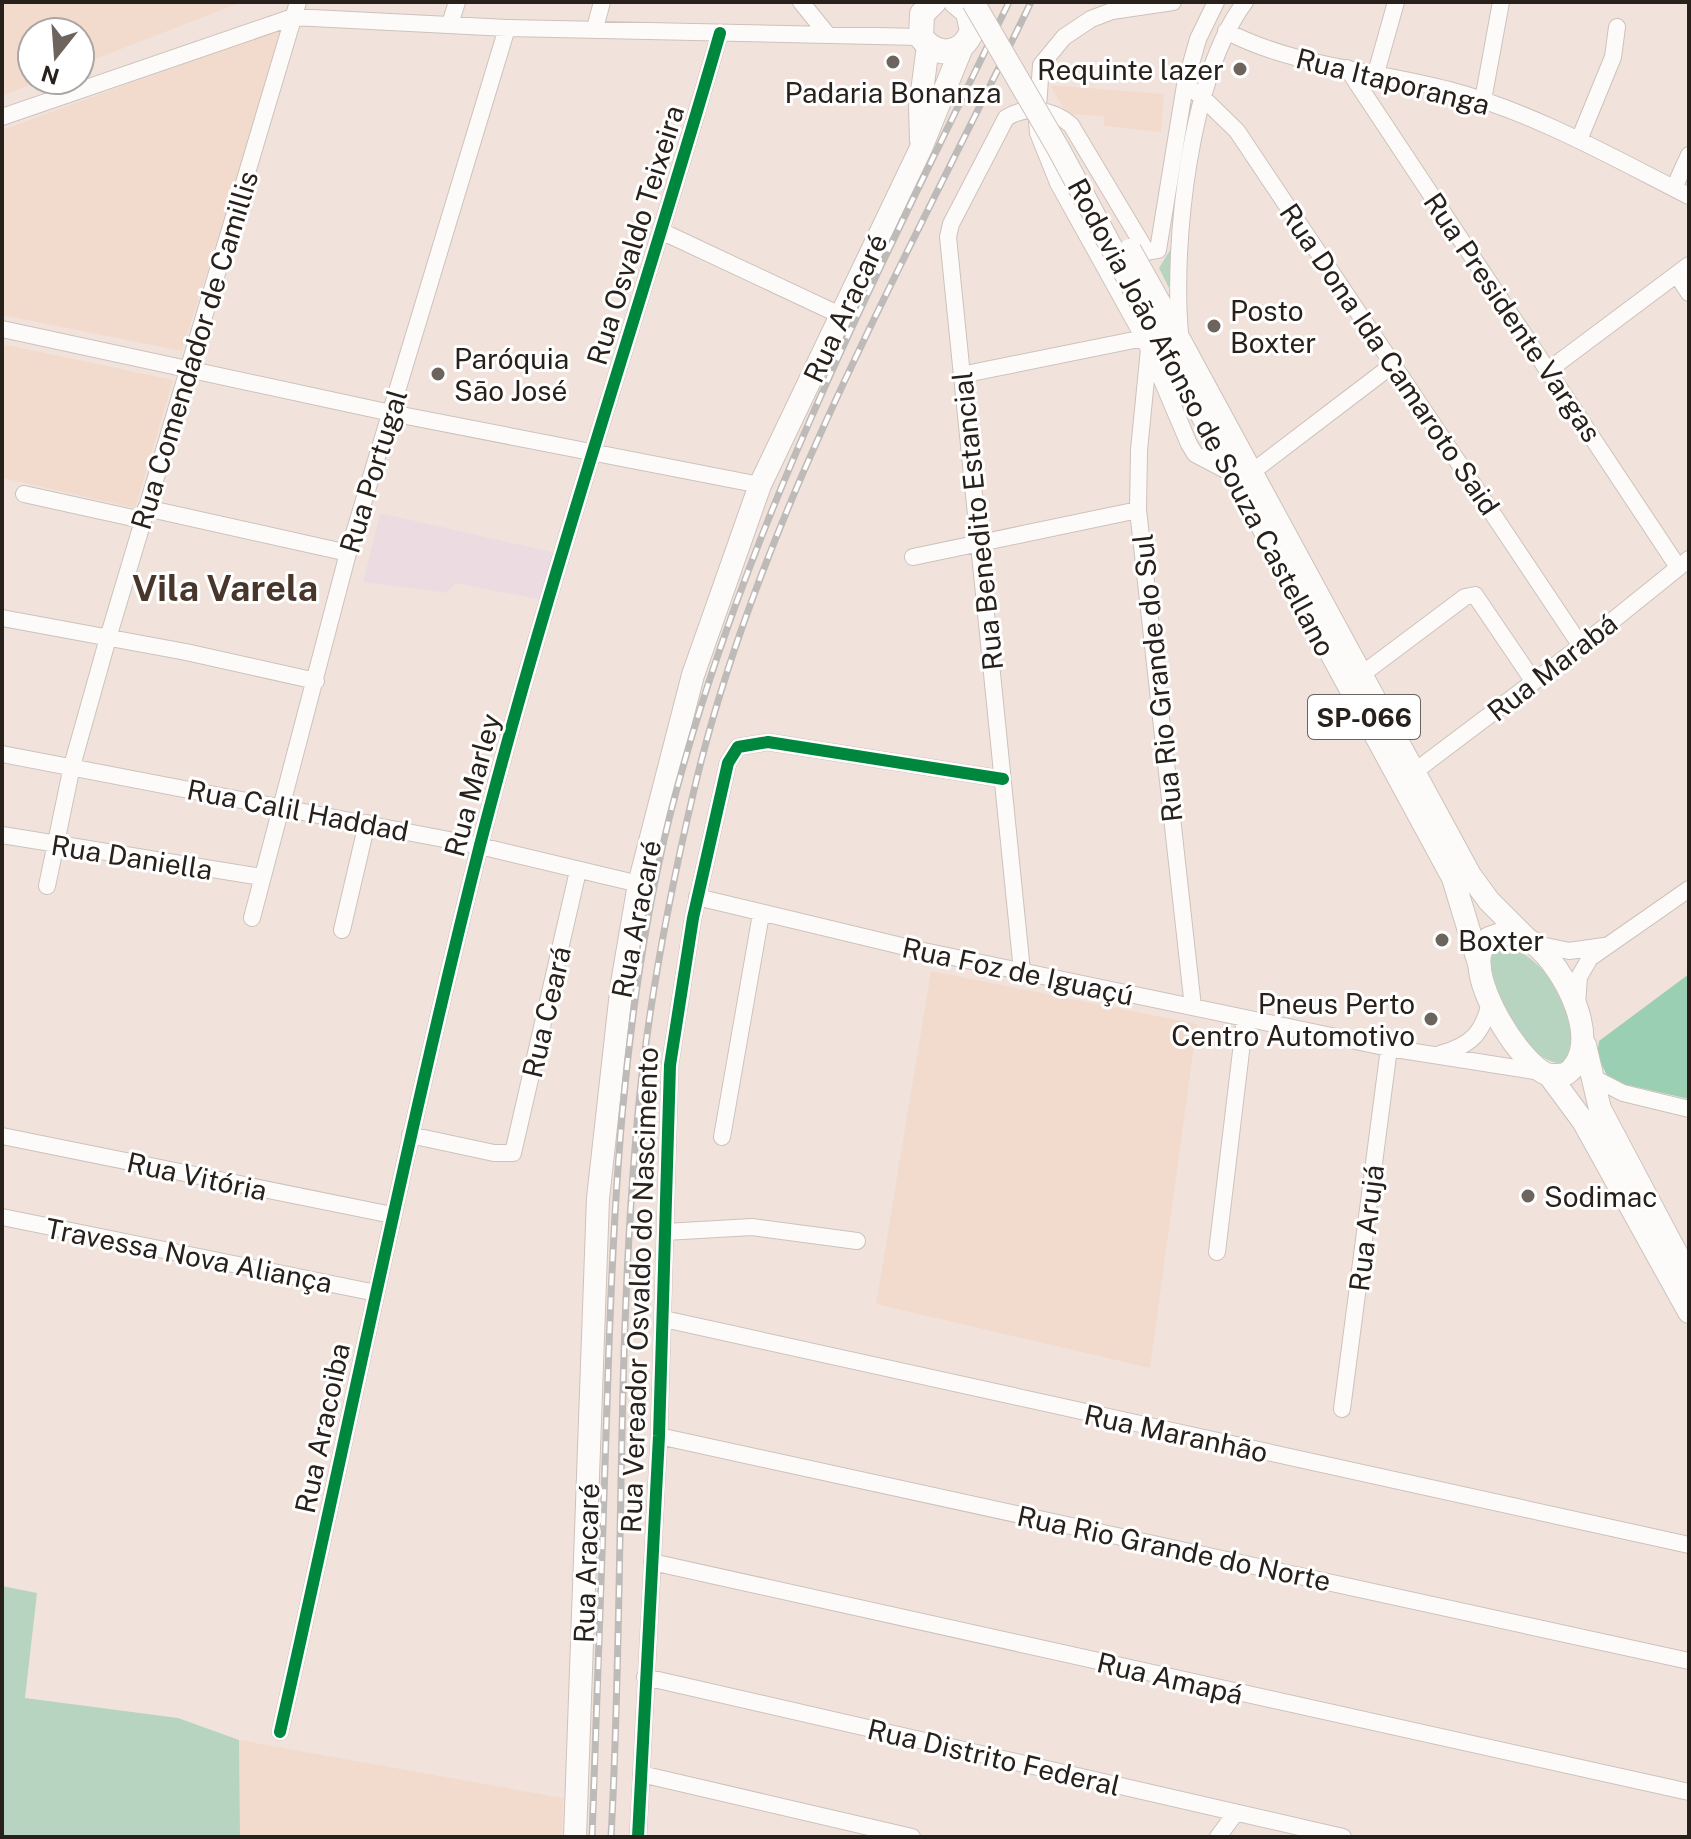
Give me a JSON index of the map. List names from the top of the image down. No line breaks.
{"streets":{"main road":["Rua Aracaré","Rodovia João Afonso de Souza Castellano","SP-066"],"street":["Rua Itaporanga","Rua Osvaldo Teixeira","Rua Presidente Vargas","Rua Comendador de Camillis","Rua Dona Ida Camaroto Said","Rua Portugal","Rua Benedito Estancial","Rua Marabá","Rua Rio Grande do Sul","Rua Marley","Rua Calil Haddad","Rua Daniella","Rua Foz de Iguaçú","Rua Ceará","Rua Vitória","Rua Arujá","Travessa Nova Aliança","Rua Vereador Osvaldo do Nascimento","Rua Aracoiba","Rua Maranhão","Rua Rio Grande do Norte","Rua Amapá","Rua Distrito Federal"]},"crossings":[["Rua Itaporanga","Rua Presidente Vargas"],["Rua Osvaldo Teixeira","Rua Marley"],["Rua Aracaré","Rua Calil Haddad"],["Rua Presidente Vargas","Rua Marabá"],["Rua Comendador de Camillis","Rua Calil Haddad"],["Rua Comendador de Camillis","Rua Daniella"],["Rua Dona Ida Camaroto Said","Rua Marabá"],["Rodovia João Afonso de Souza Castellano","Rua Marabá"],["Rodovia João Afonso de Souza Castellano","SP-066"],["Rua Portugal","Rua Calil Haddad"],["Rua Portugal","Rua Daniella"],["Rua Benedito Estancial","Rua Foz de Iguaçú"],["Rua Benedito Estancial","Rua Vereador Osvaldo do Nascimento"],["Rua Rio Grande do Sul","Rua Foz de Iguaçú"],["SP-066","Rua Foz de Iguaçú"],["Rua Marley","Rua Calil Haddad"],["Rua Marley","Rua Ceará"],["Rua Marley","Rua Aracoiba"],["Rua Calil Haddad","Rua Ceará"],["Rua Foz de Iguaçú","Rua Arujá"],["Rua Foz de Iguaçú","Rua Vereador Osvaldo do Nascimento"],["Rua Ceará","Rua Aracoiba"],["Rua Vitória","Rua Aracoiba"],["Travessa Nova Aliança","Rua Aracoiba"],["Rua Vereador Osvaldo do Nascimento","Rua Maranhão"],["Rua Vereador Osvaldo do Nascimento","Rua Rio Grande do Norte"],["Rua Vereador Osvaldo do Nascimento","Rua Amapá"],["Rua Vereador Osvaldo do Nascimento","Rua Distrito Federal"]],"districts":["Vila Varela"],"places":["Padaria Bonanza","Requinte lazer","Posto Boxter","Paróquia São José","Boxter","Pneus Perto Centro Automotivo","Sodimac"],"north":"bottom"}
